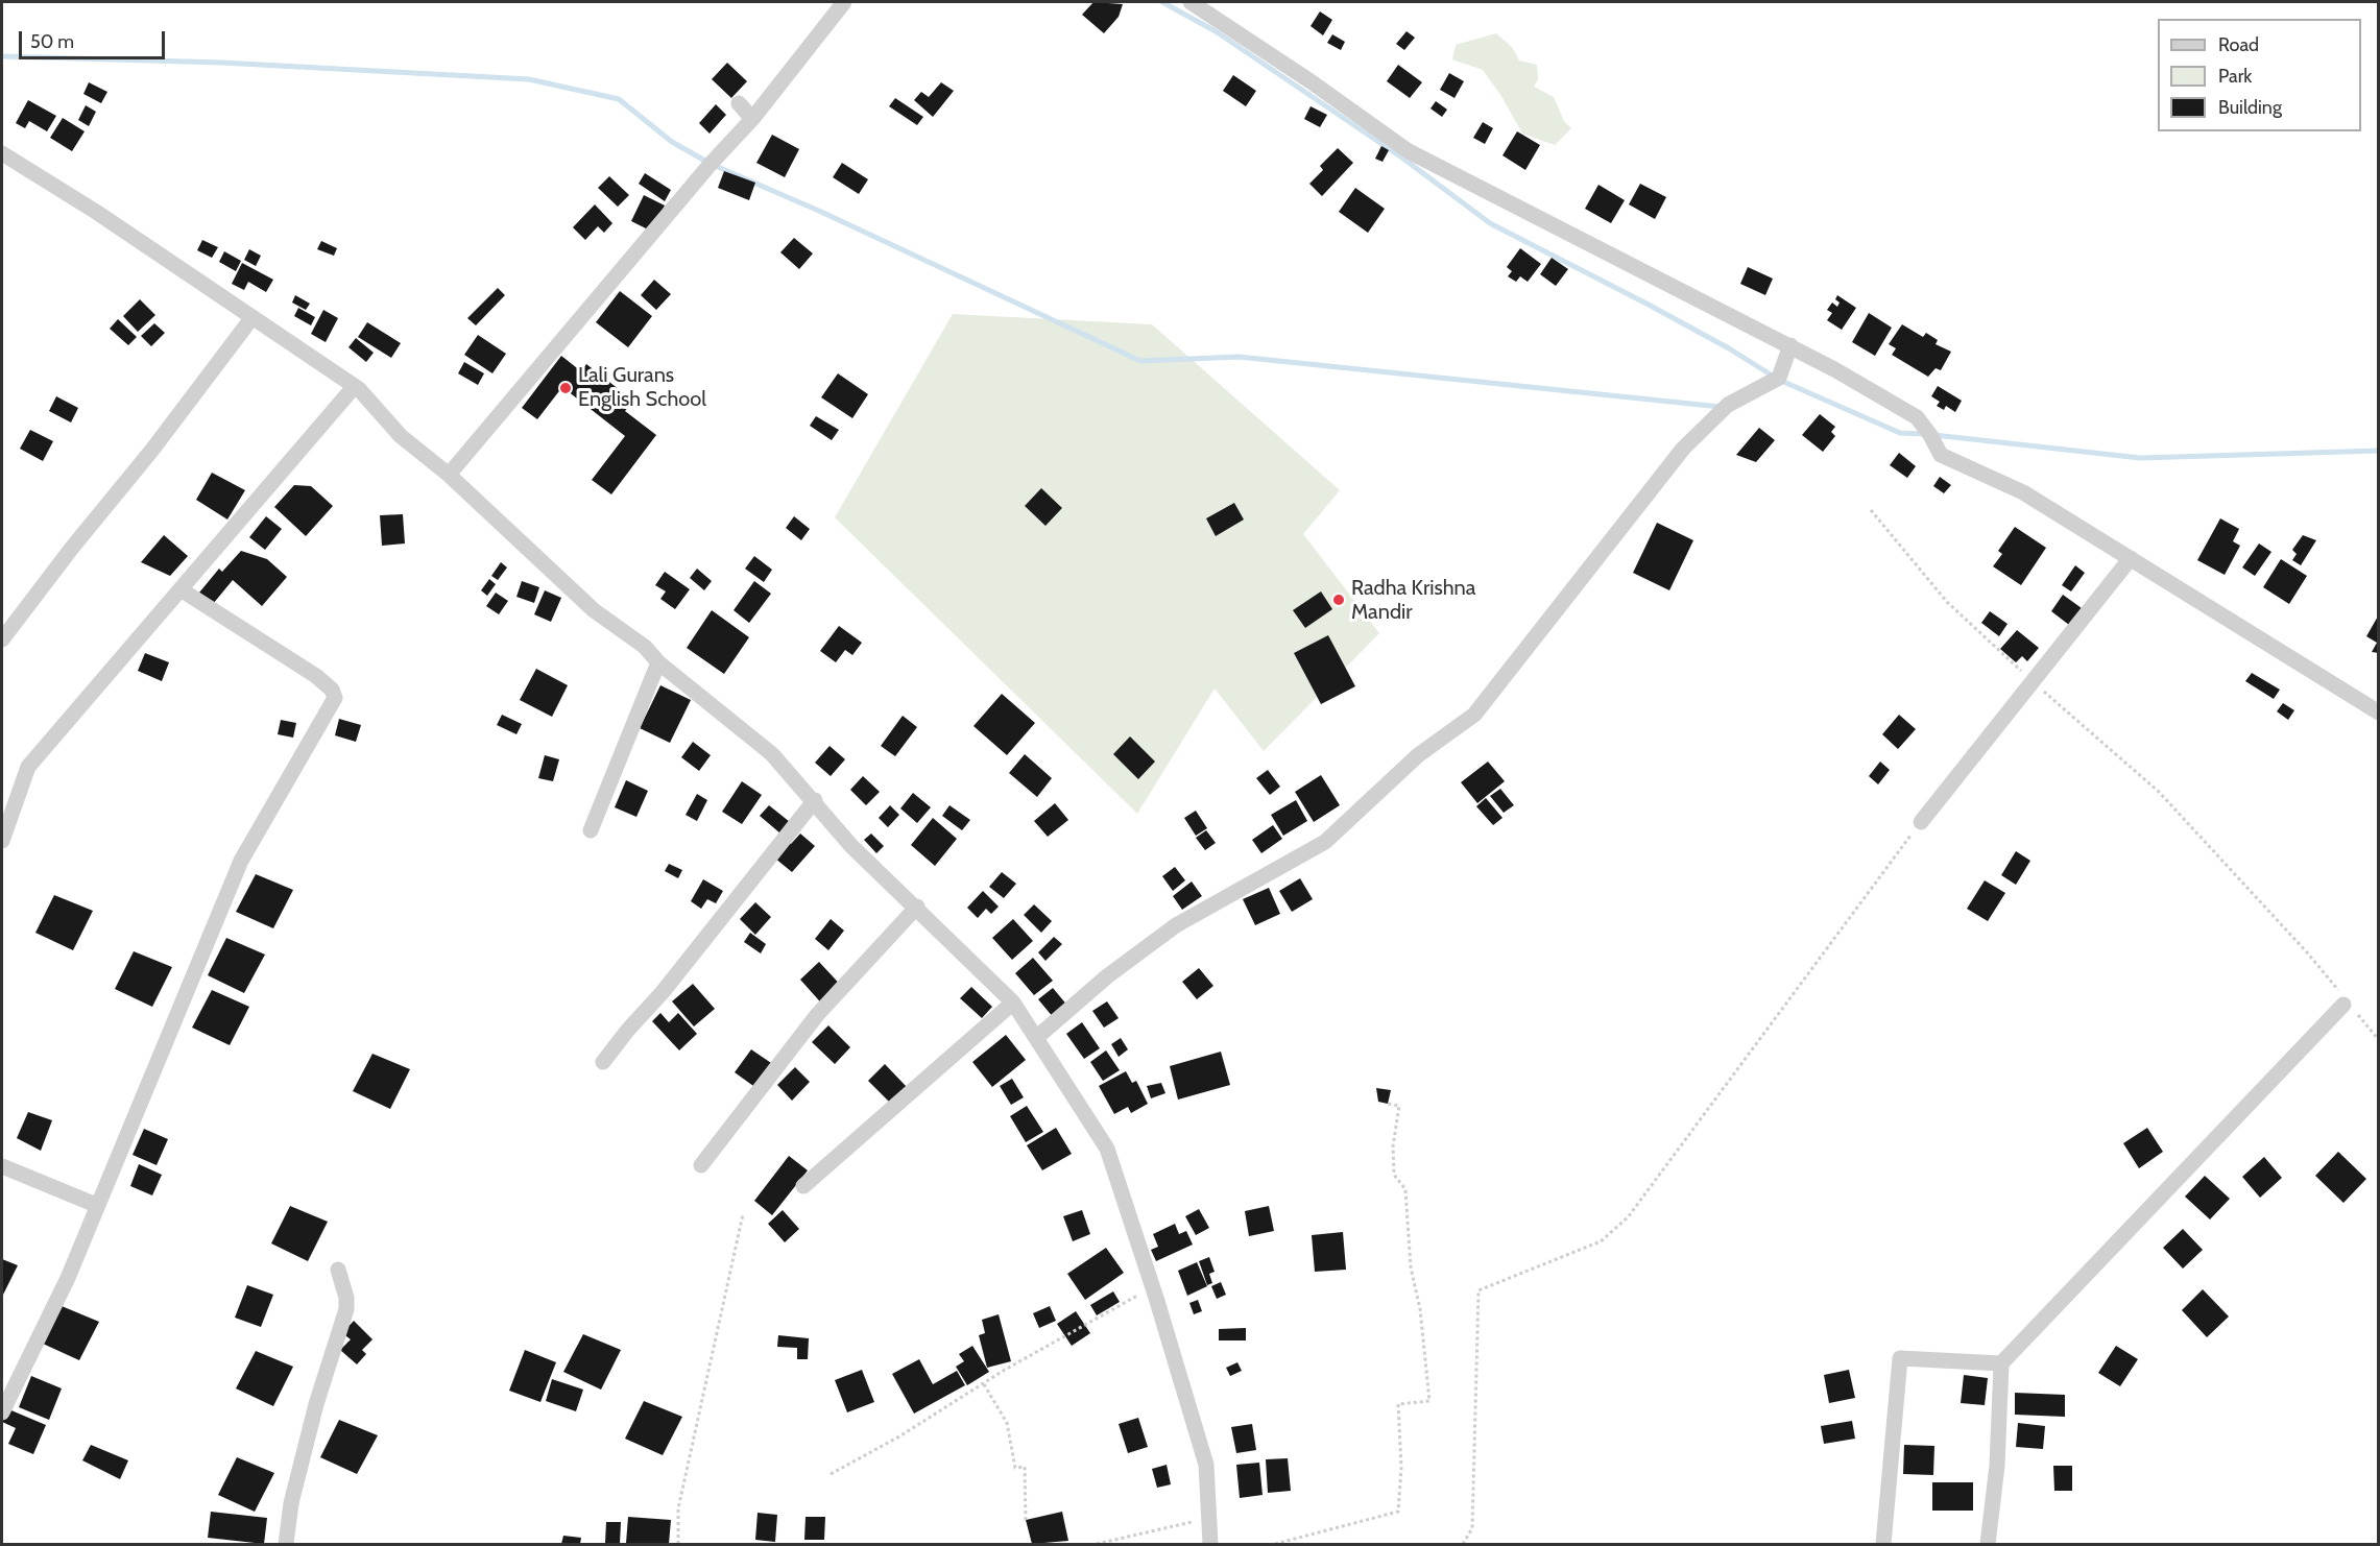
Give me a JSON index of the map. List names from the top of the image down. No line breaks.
{"places":["Lali Gurans English School","Radha Krishna Mandir"],"legend":["Road","Park","Building"],"scale_bar":"50 m"}
